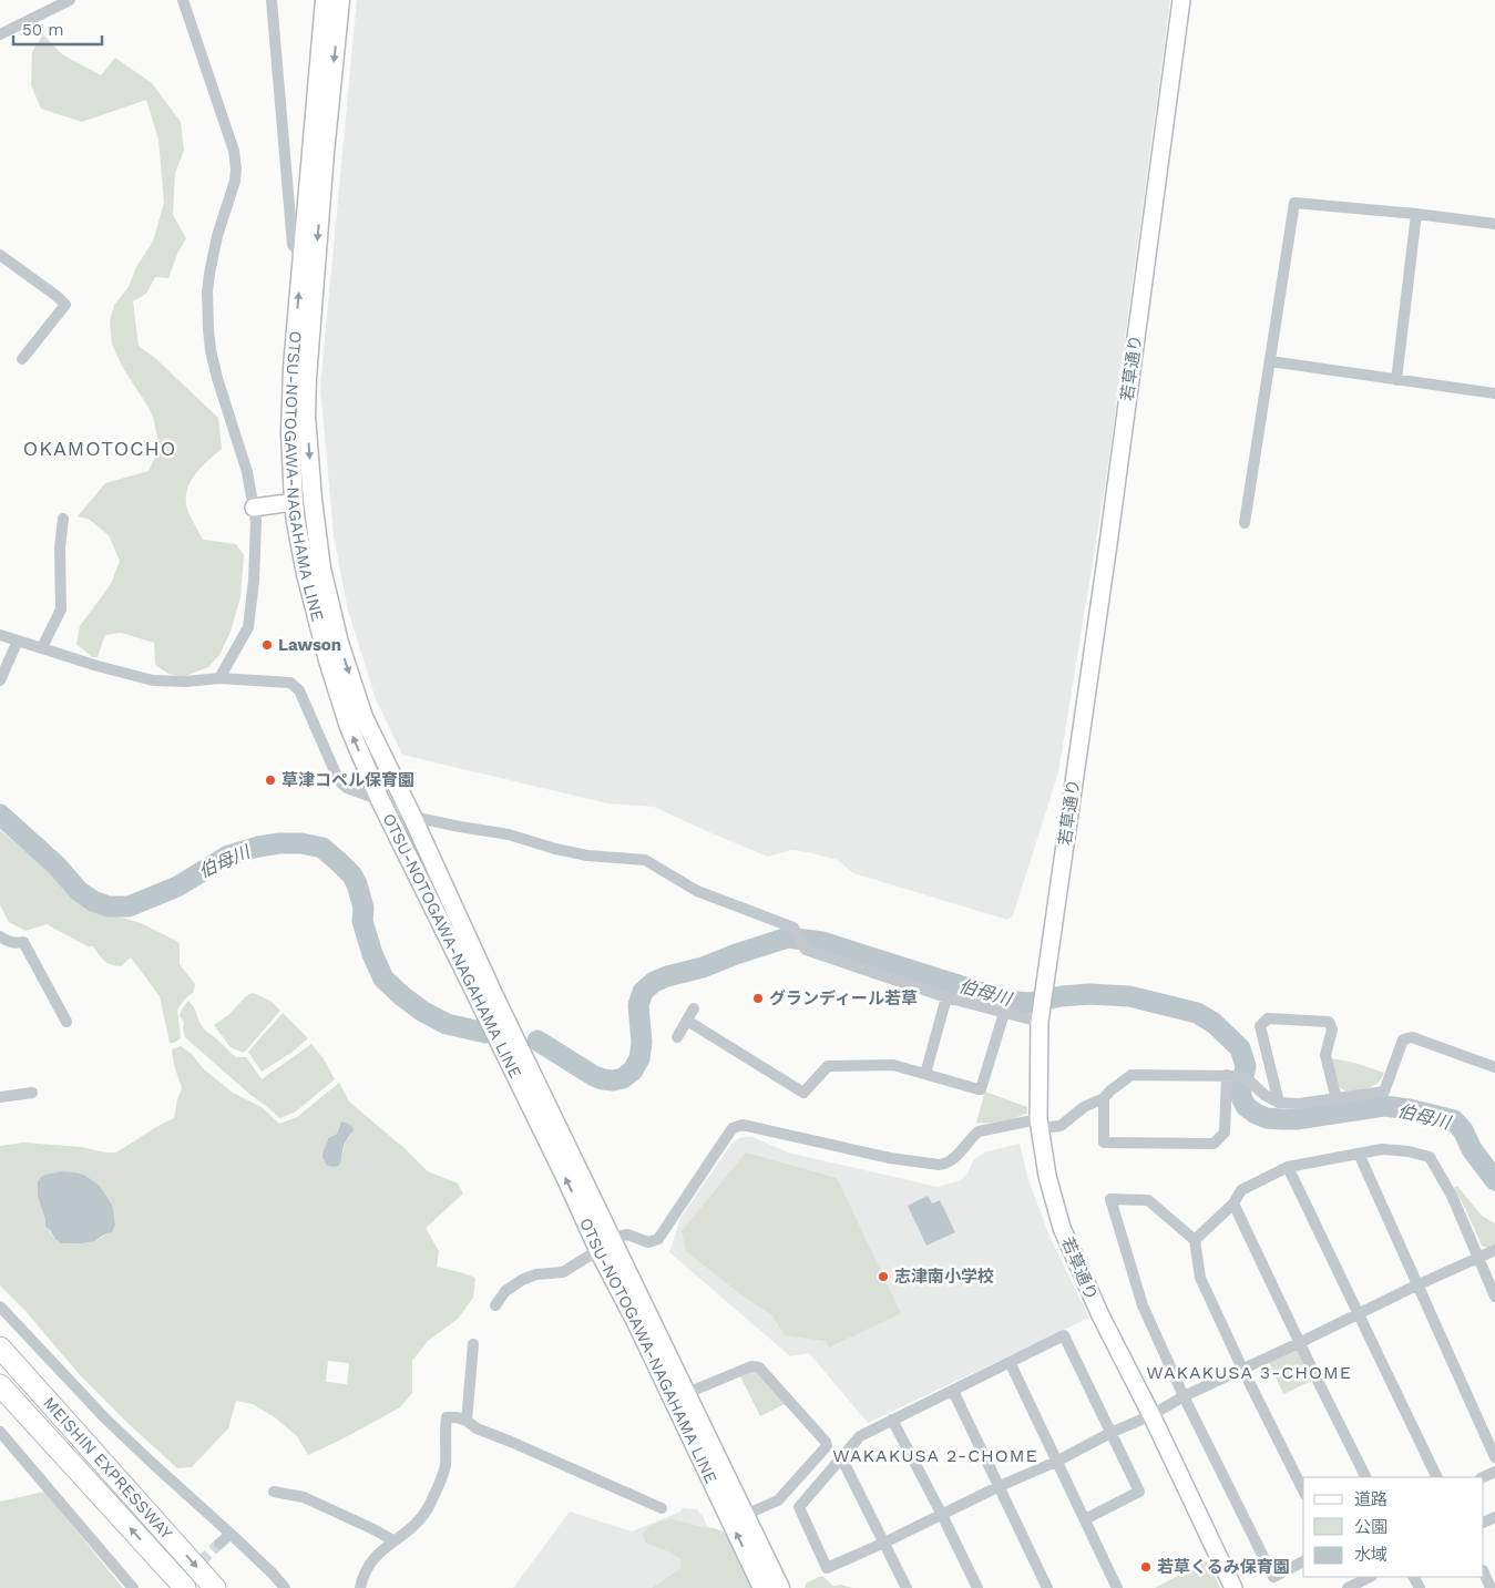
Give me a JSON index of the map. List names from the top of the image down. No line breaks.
{"streets":{"highway":["MEISHIN EXPRESSWAY"],"main road":["OTSU-NOTOGAWA-NAGAHAMA LINE"],"street":["若草通り"]},"districts":["OKAMOTOCHO","WAKAKUSA 3-CHOME","WAKAKUSA 2-CHOME"],"water":["伯母川"],"places":["Lawson","草津コペル保育園","グランディール若草","志津南小学校","若草くるみ保育園"],"legend":["道路","公園","水域"],"scale_bar":"50 m"}
